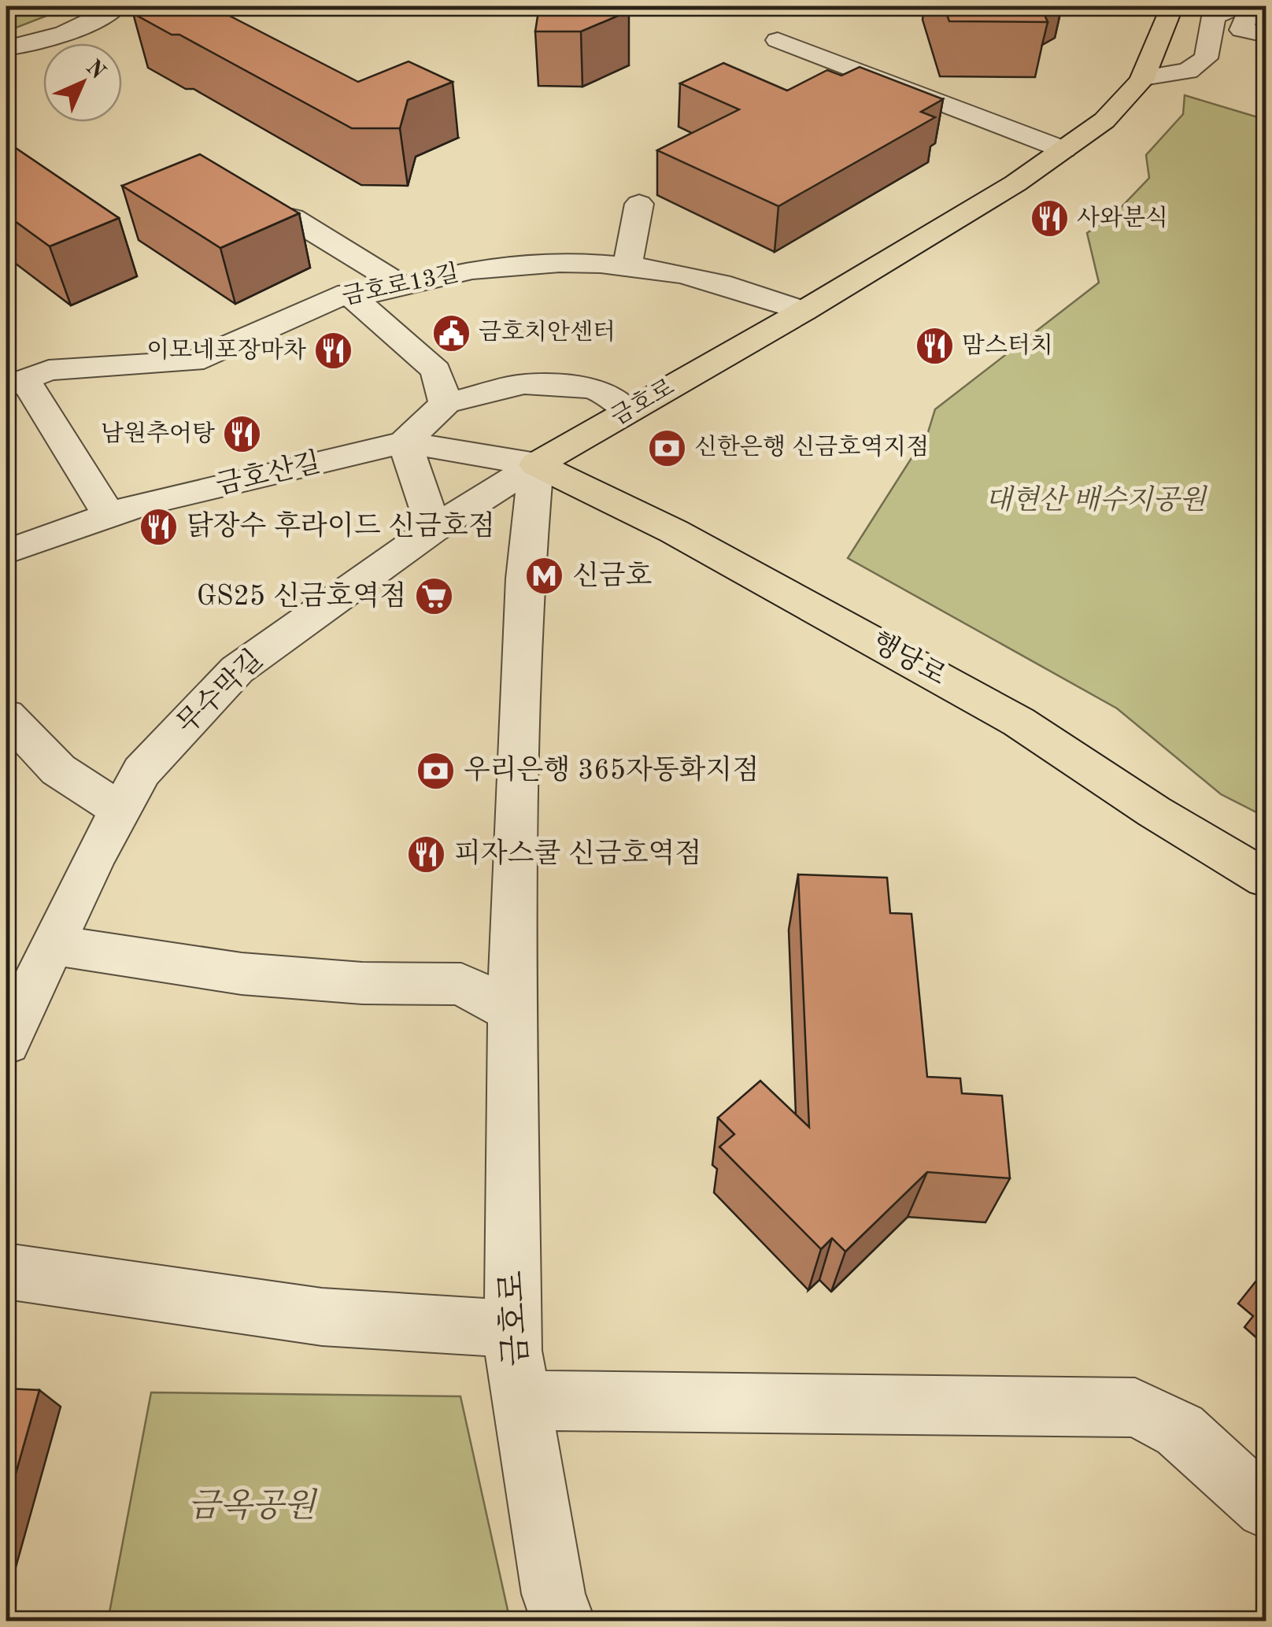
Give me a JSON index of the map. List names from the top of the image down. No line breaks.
{"streets":{"main road":["금호로","행당로"],"street":["금호로13길","금호산길","무수막길"]},"crossings":[["금호로13길","금호로"],["금호로","금호산길"],["금호로","행당로"],["금호로","무수막길"],["금호산길","행당로"],["금호산길","무수막길"],["행당로","무수막길"]],"parks":["대현산 배수지공원","금옥공원"],"places":{"restaurant":["사와분식","맘스터치","이모네포장마차","남원추어탕","닭장수 후라이드 신금호점","피자스쿨 신금호역점"],"public building":["금호치안센터"],"bank":["신한은행 신금호역지점","우리은행 365자동화지점"],"metro station":["신금호"],"supermarket":["GS25 신금호역점"]},"north":"top right"}
